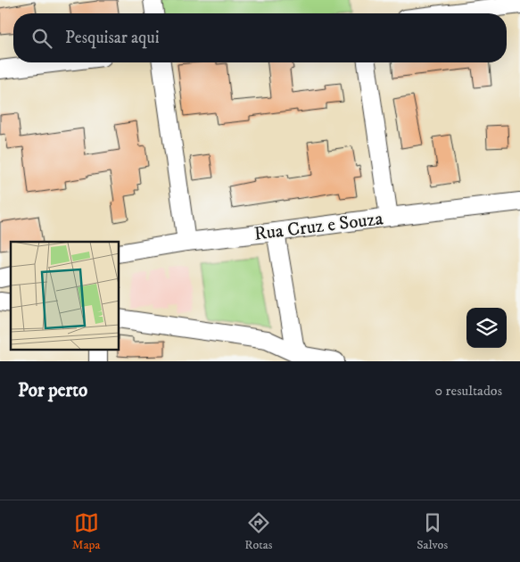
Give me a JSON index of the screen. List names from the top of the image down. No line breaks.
{"streets":{"street":["Rua Cruz e Souza"]},"page":{"search":"Pesquisar aqui","heading":["Por perto","0 resultados"],"nav":["Mapa","Rotas","Salvos"]}}
